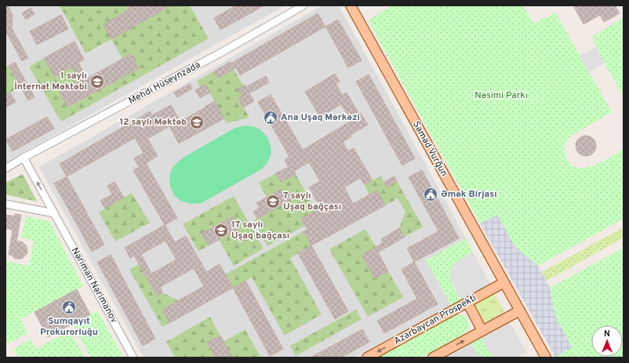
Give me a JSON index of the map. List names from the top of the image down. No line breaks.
{"streets":{"main road":["Səməd Vurğun","Azərbaycan Prospekti"],"street":["Mehdi Hüseynzadə","Nəriman Nərimanov"]},"crossings":[["Mehdi Hüseynzadə","Nəriman Nərimanov"],["Səməd Vurğun","Azərbaycan Prospekti"]],"parks":["Nəsimi Parkı"],"places":{"school or university":["1 saylı İnternat Məktəbi","12 saylı Məktəb","7 saylı Uşaq bağçası","17 saylı Uşaq bağçası"],"public building":["Ana Uşaq Mərkəzi","Əmək Birjası","Sumqayıt Prokurorluğu"]},"north":"top"}
